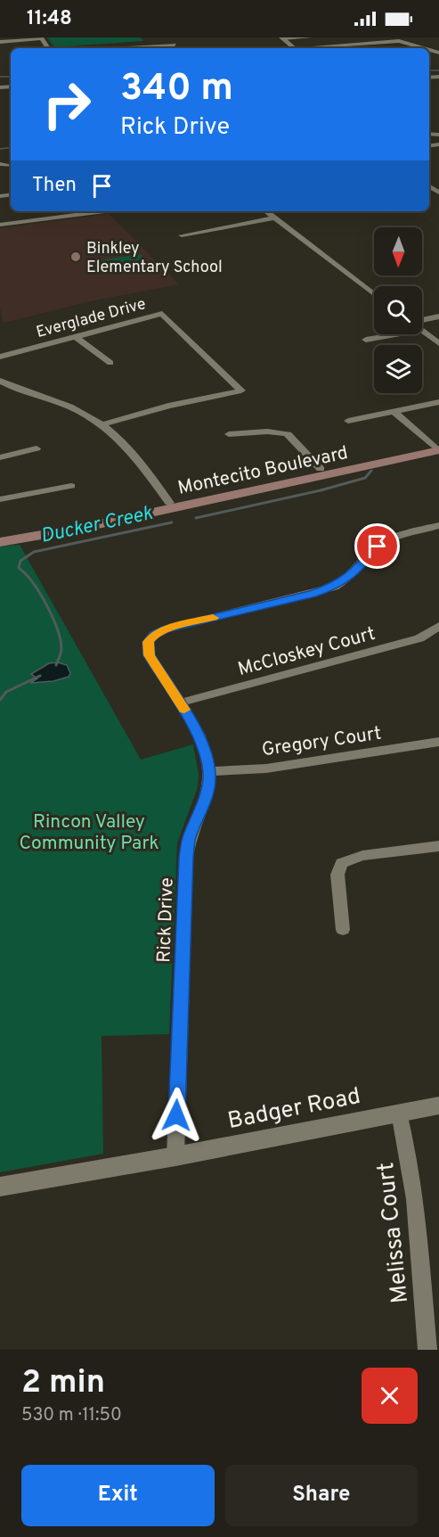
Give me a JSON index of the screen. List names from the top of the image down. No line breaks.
{"streets":{"main road":["Montecito Boulevard"],"street":["Everglade Drive","McCloskey Court","Gregory Court","Rick Drive","Badger Road","Melissa Court"]},"crossings":[["McCloskey Court","Rick Drive"],["Gregory Court","Rick Drive"],["Rick Drive","Badger Road"],["Badger Road","Melissa Court"]],"water":["Ducker Creek"],"parks":["Rincon Valley Community Park"],"places":["Binkley Elementary School"],"north":"bottom","page":{"status":"11:48","turn":["340 m","Rick Drive"],"then":"Then","heading":["2 min","530 m · 11:50"],"buttons":["Exit","Share"]}}
